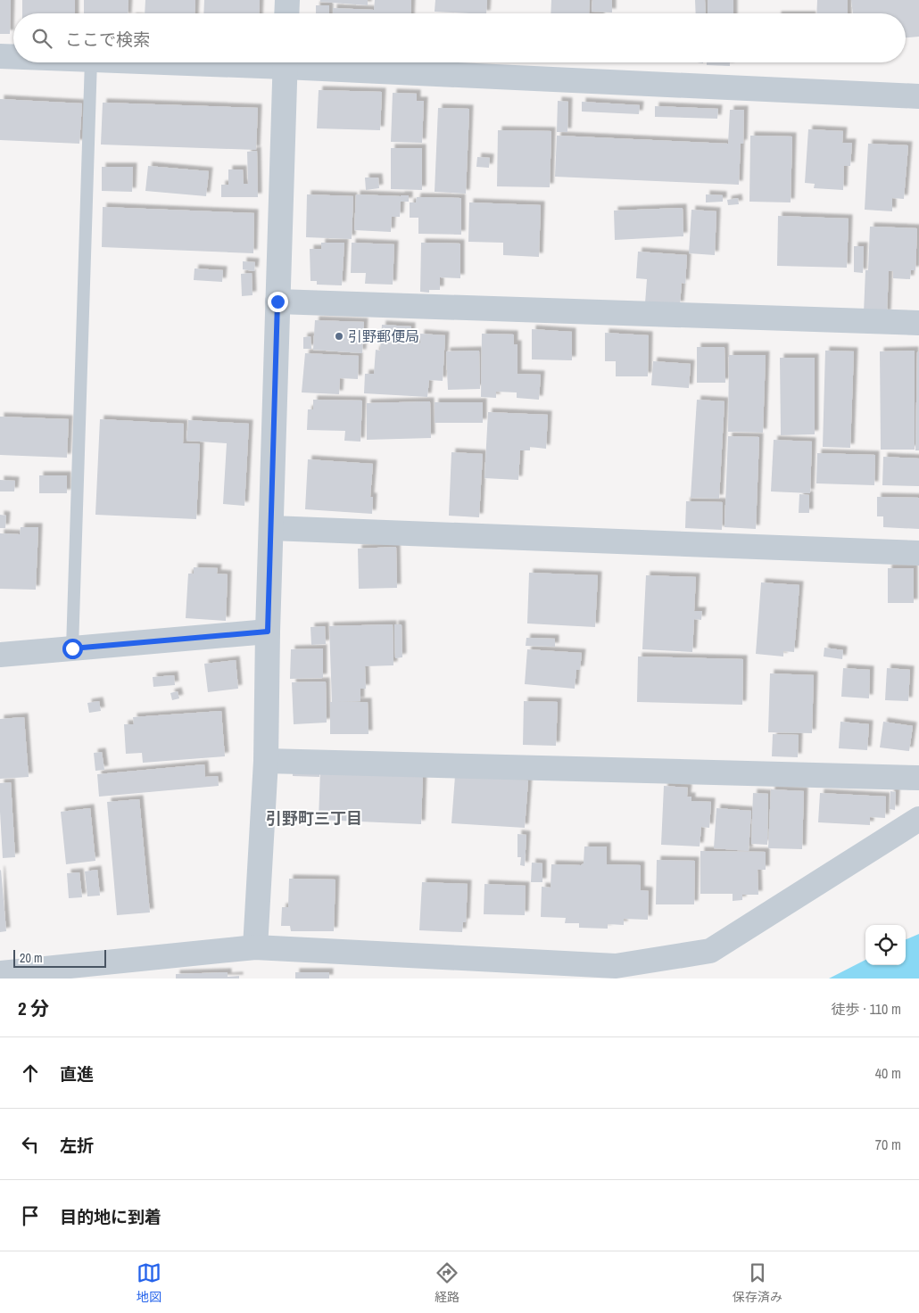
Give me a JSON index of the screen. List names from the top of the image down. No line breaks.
{"districts":["引野町三丁目"],"places":["引野郵便局"],"scale_bar":"20 m","page":{"search":"ここで検索","scale":"20 m","heading":["2 分","徒歩 · 110 m"],"list":[["直進","40 m"],["左折","70 m"],"目的地に到着"],"nav":["地図","経路","保存済み"]}}
